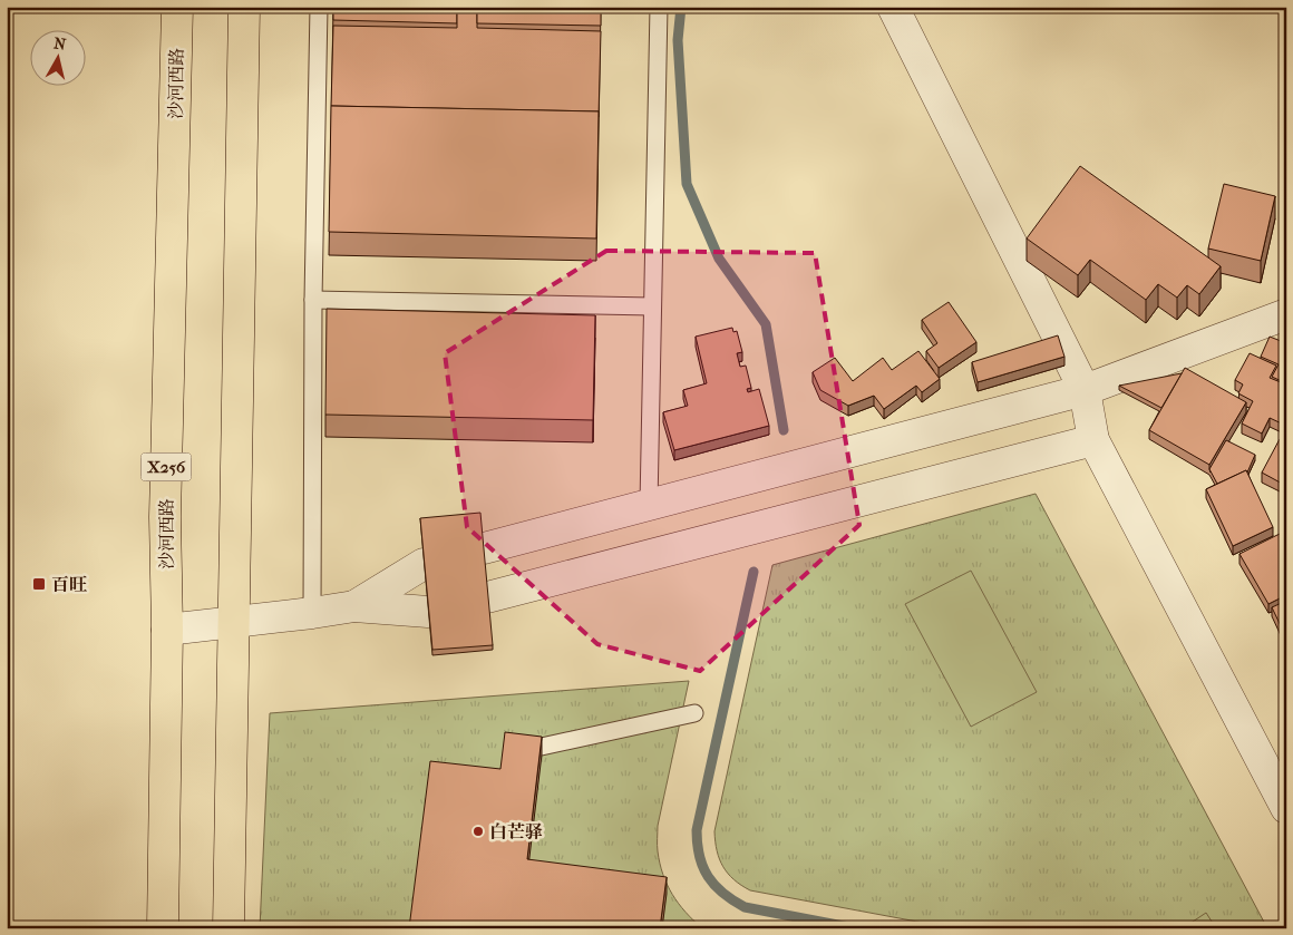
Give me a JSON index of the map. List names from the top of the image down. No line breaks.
{"streets":{"main road":["沙河西路","X256"]},"places":{"transit":["百旺"],"other":["白芒驿"]},"north":"top"}
